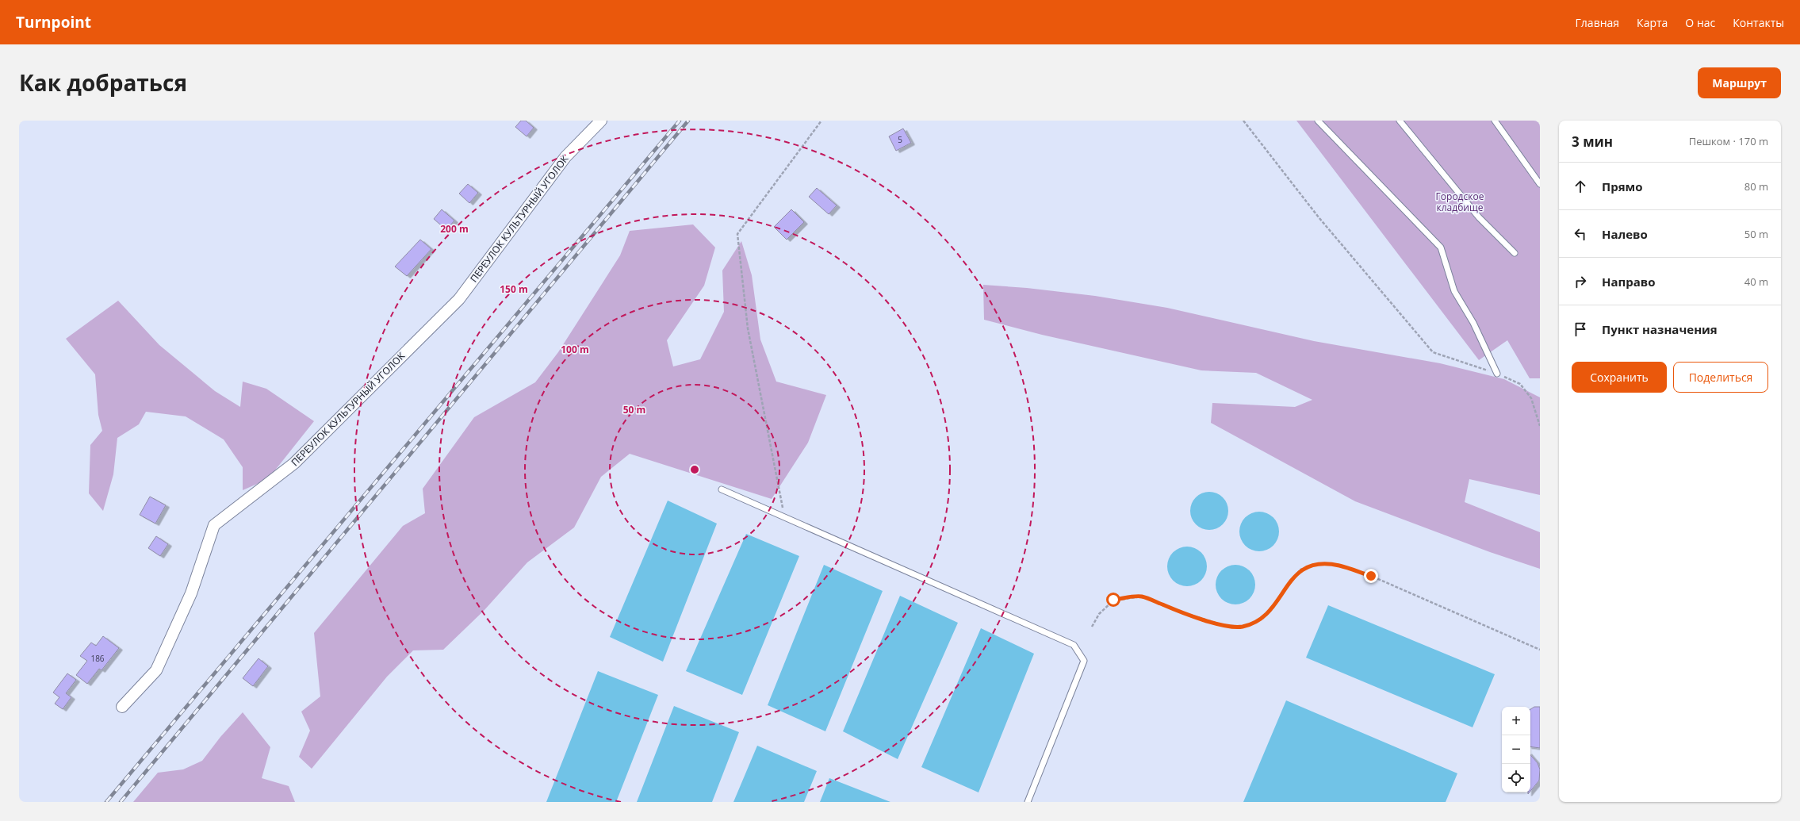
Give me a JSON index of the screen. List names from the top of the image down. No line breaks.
{"streets":{"street":["ПЕРЕУЛОК КУЛЬТУРНЫЙ УГОЛОК"]},"parks":["Городское кладбище"],"house_numbers":["5","186"],"page":{"header":"Turnpoint","nav":["Главная","Карта","О нас","Контакты"],"title":"Как добраться","buttons":["Маршрут",["Сохранить","Поделиться"]],"heading":["3 мин","Пешком · 170 m"],"list":[["Прямо","80 m"],["Налево","50 m"],["Направо","40 m"],"Пункт назначения"],"map_buttons":["+","−"]},"rings":["200 m","150 m","100 m","50 m"]}
